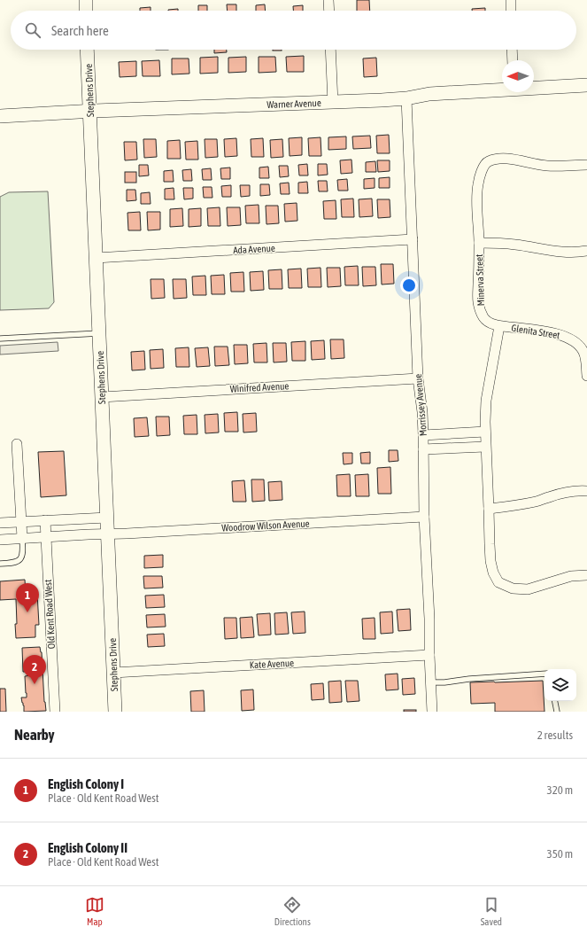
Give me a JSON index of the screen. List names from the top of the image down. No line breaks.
{"streets":{"street":["Stephens Drive","Warner Avenue","Ada Avenue","Minerva Street","Glenita Street","Winifred Avenue","Morrissey Avenue","Woodrow Wilson Avenue","Old Kent Road West","Kate Avenue"]},"crossings":[["Stephens Drive","Warner Avenue"],["Stephens Drive","Ada Avenue"],["Stephens Drive","Winifred Avenue"],["Stephens Drive","Woodrow Wilson Avenue"],["Stephens Drive","Kate Avenue"],["Warner Avenue","Morrissey Avenue"],["Ada Avenue","Morrissey Avenue"],["Minerva Street","Glenita Street"],["Winifred Avenue","Morrissey Avenue"],["Morrissey Avenue","Woodrow Wilson Avenue"],["Morrissey Avenue","Kate Avenue"],["Woodrow Wilson Avenue","Old Kent Road West"]],"north":"left","page":{"search":"Search here","pins":["1","2"],"heading":["Nearby","2 results"],"list":[{"mark":"1","name":"English Colony I","note":"Place · Old Kent Road West","value":"320 m"},{"mark":"2","name":"English Colony II","note":"Place · Old Kent Road West","value":"350 m"}],"nav":["Map","Directions","Saved"]}}
